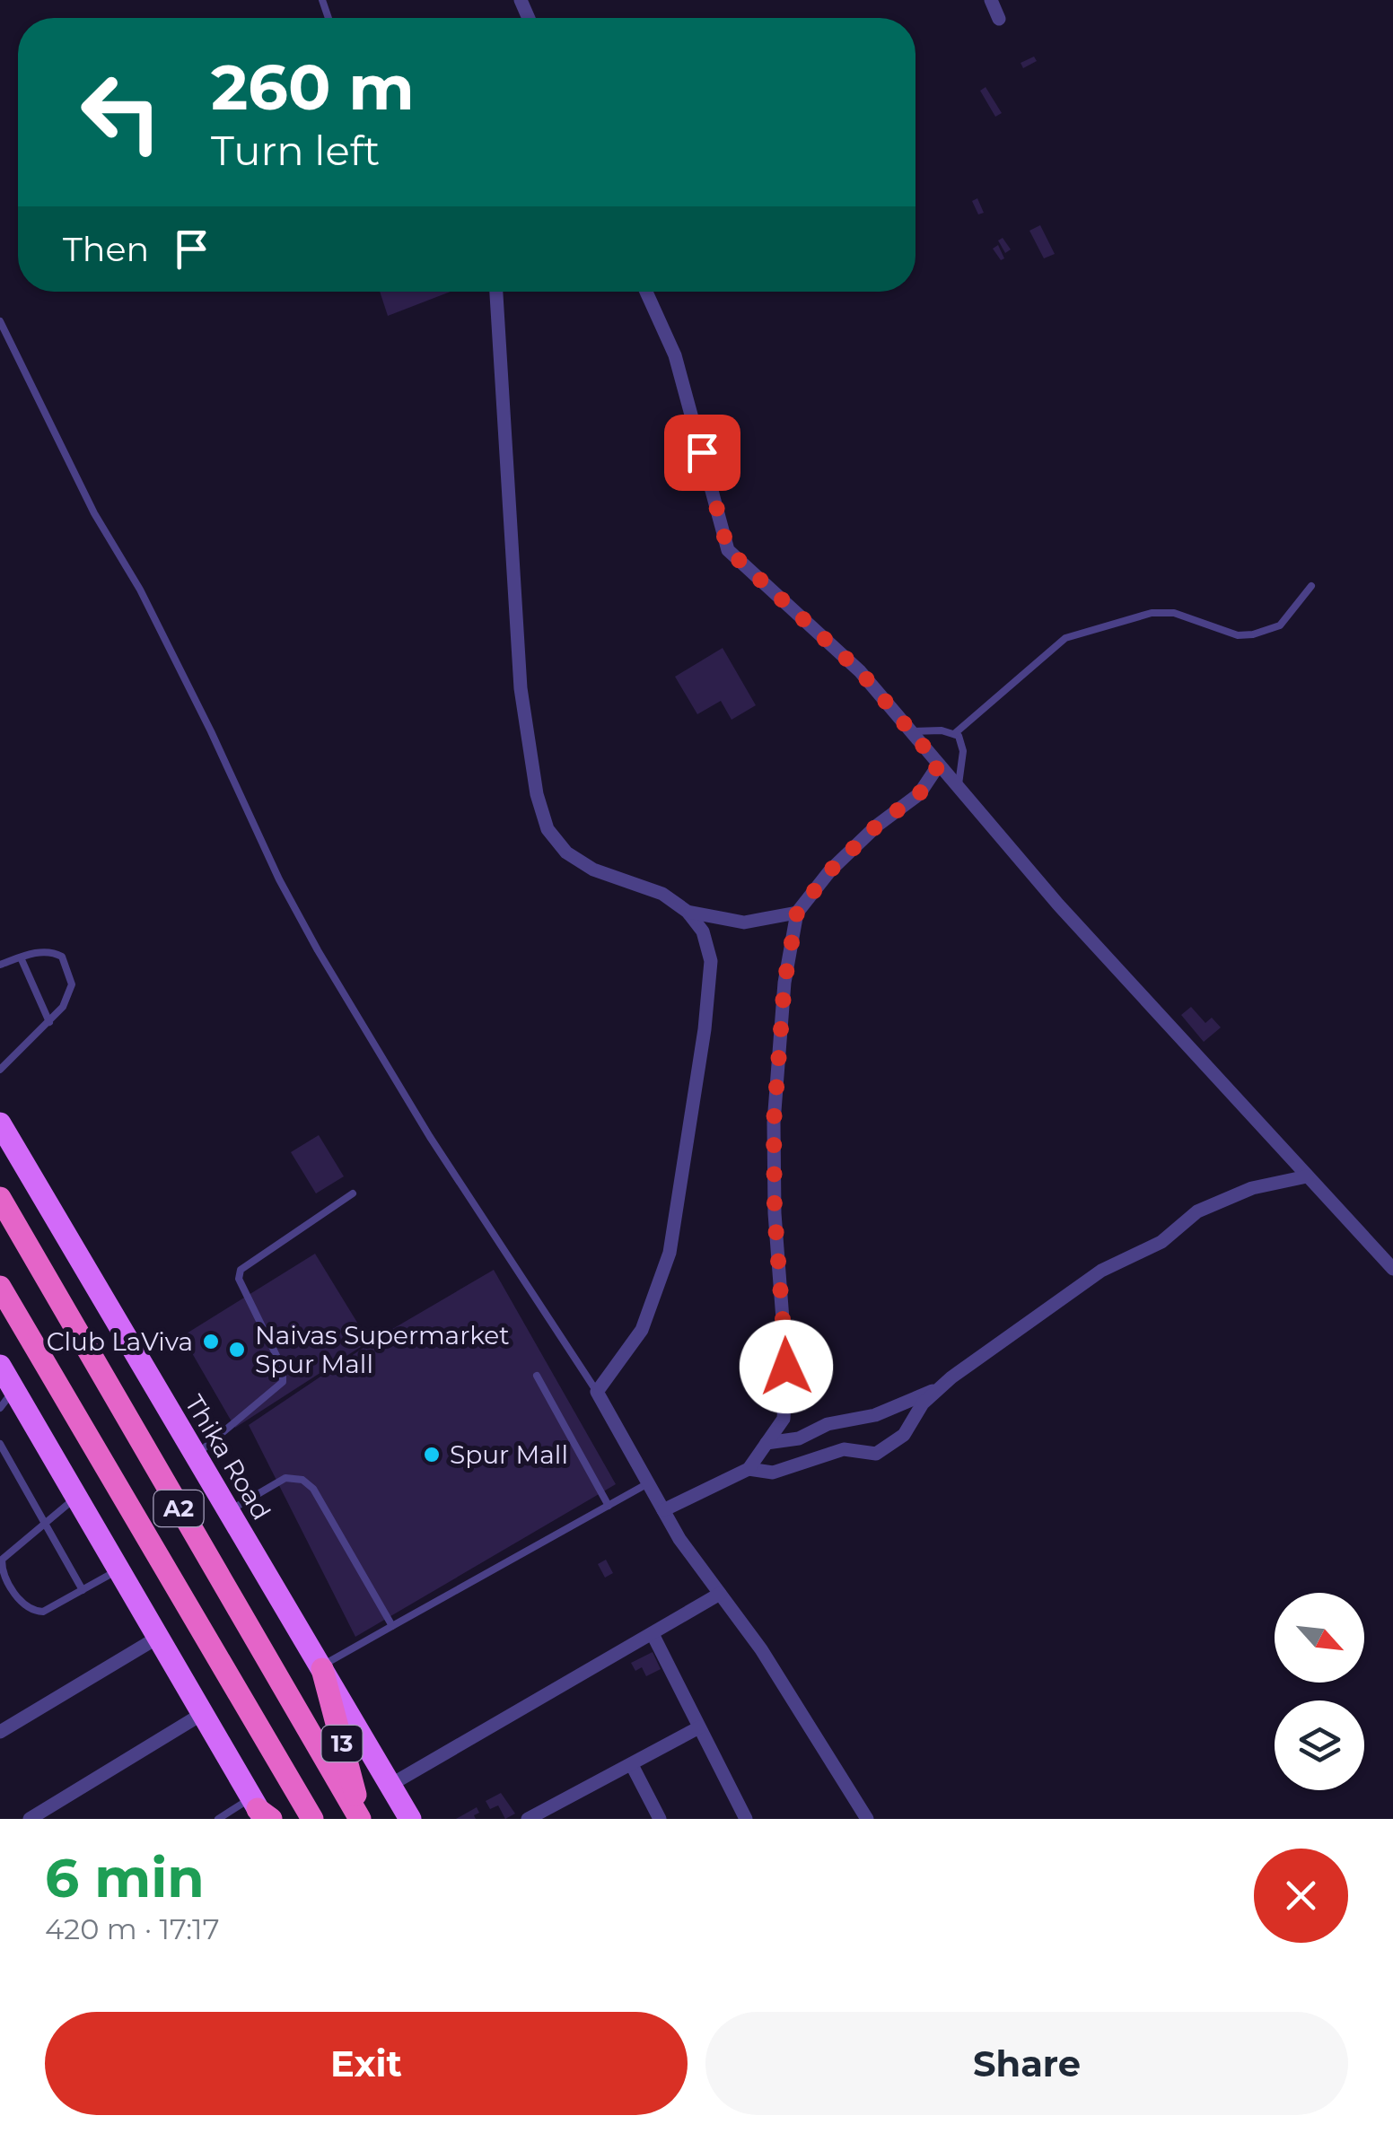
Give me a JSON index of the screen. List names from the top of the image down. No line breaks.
{"streets":{"highway":["A2","13"],"main road":["Thika Road"]},"crossings":[["Thika Road","13"],["A2","13"]],"places":["Club LaViva","Naivas Supermarket Spur Mall","Spur Mall"],"north":"bottom right","page":{"turn":["260 m","Turn left"],"then":"Then","heading":["6 min","420 m · 17:17"],"buttons":["Exit","Share"]}}
